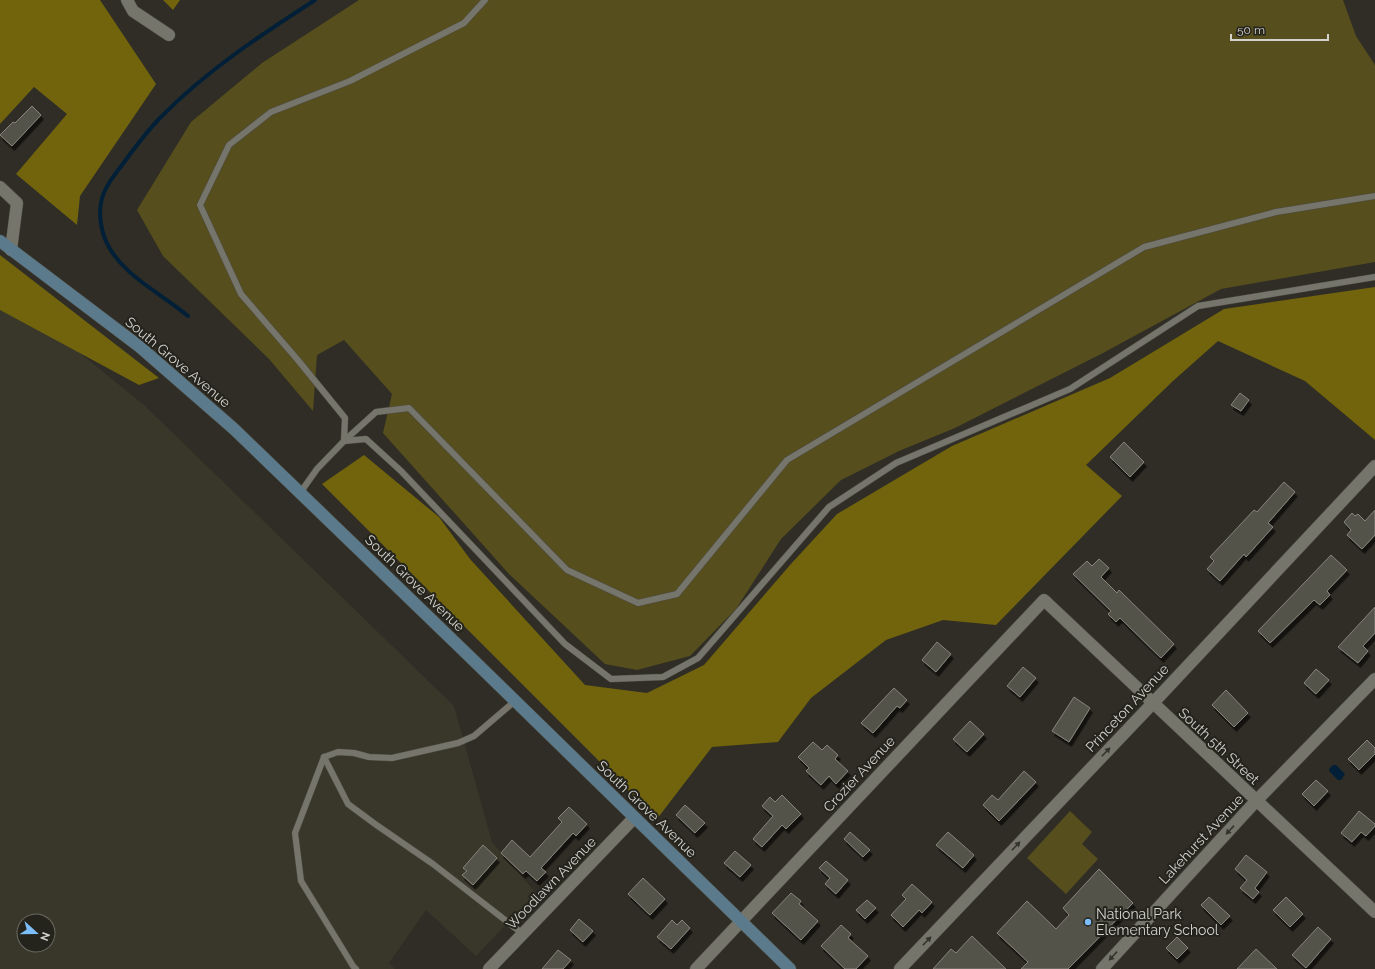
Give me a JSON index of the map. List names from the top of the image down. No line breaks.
{"streets":{"main road":["South Grove Avenue"],"street":["Princeton Avenue","South 5th Street","Crozier Avenue","Lakehurst Avenue","Woodlawn Avenue"]},"crossings":[["South Grove Avenue","Crozier Avenue"],["South Grove Avenue","Woodlawn Avenue"],["Princeton Avenue","South 5th Street"],["South 5th Street","Crozier Avenue"],["South 5th Street","Lakehurst Avenue"]],"one_way":["Princeton Avenue","Lakehurst Avenue"],"places":["National Park Elementary School"],"scale_bar":"50 m","north":"right"}
